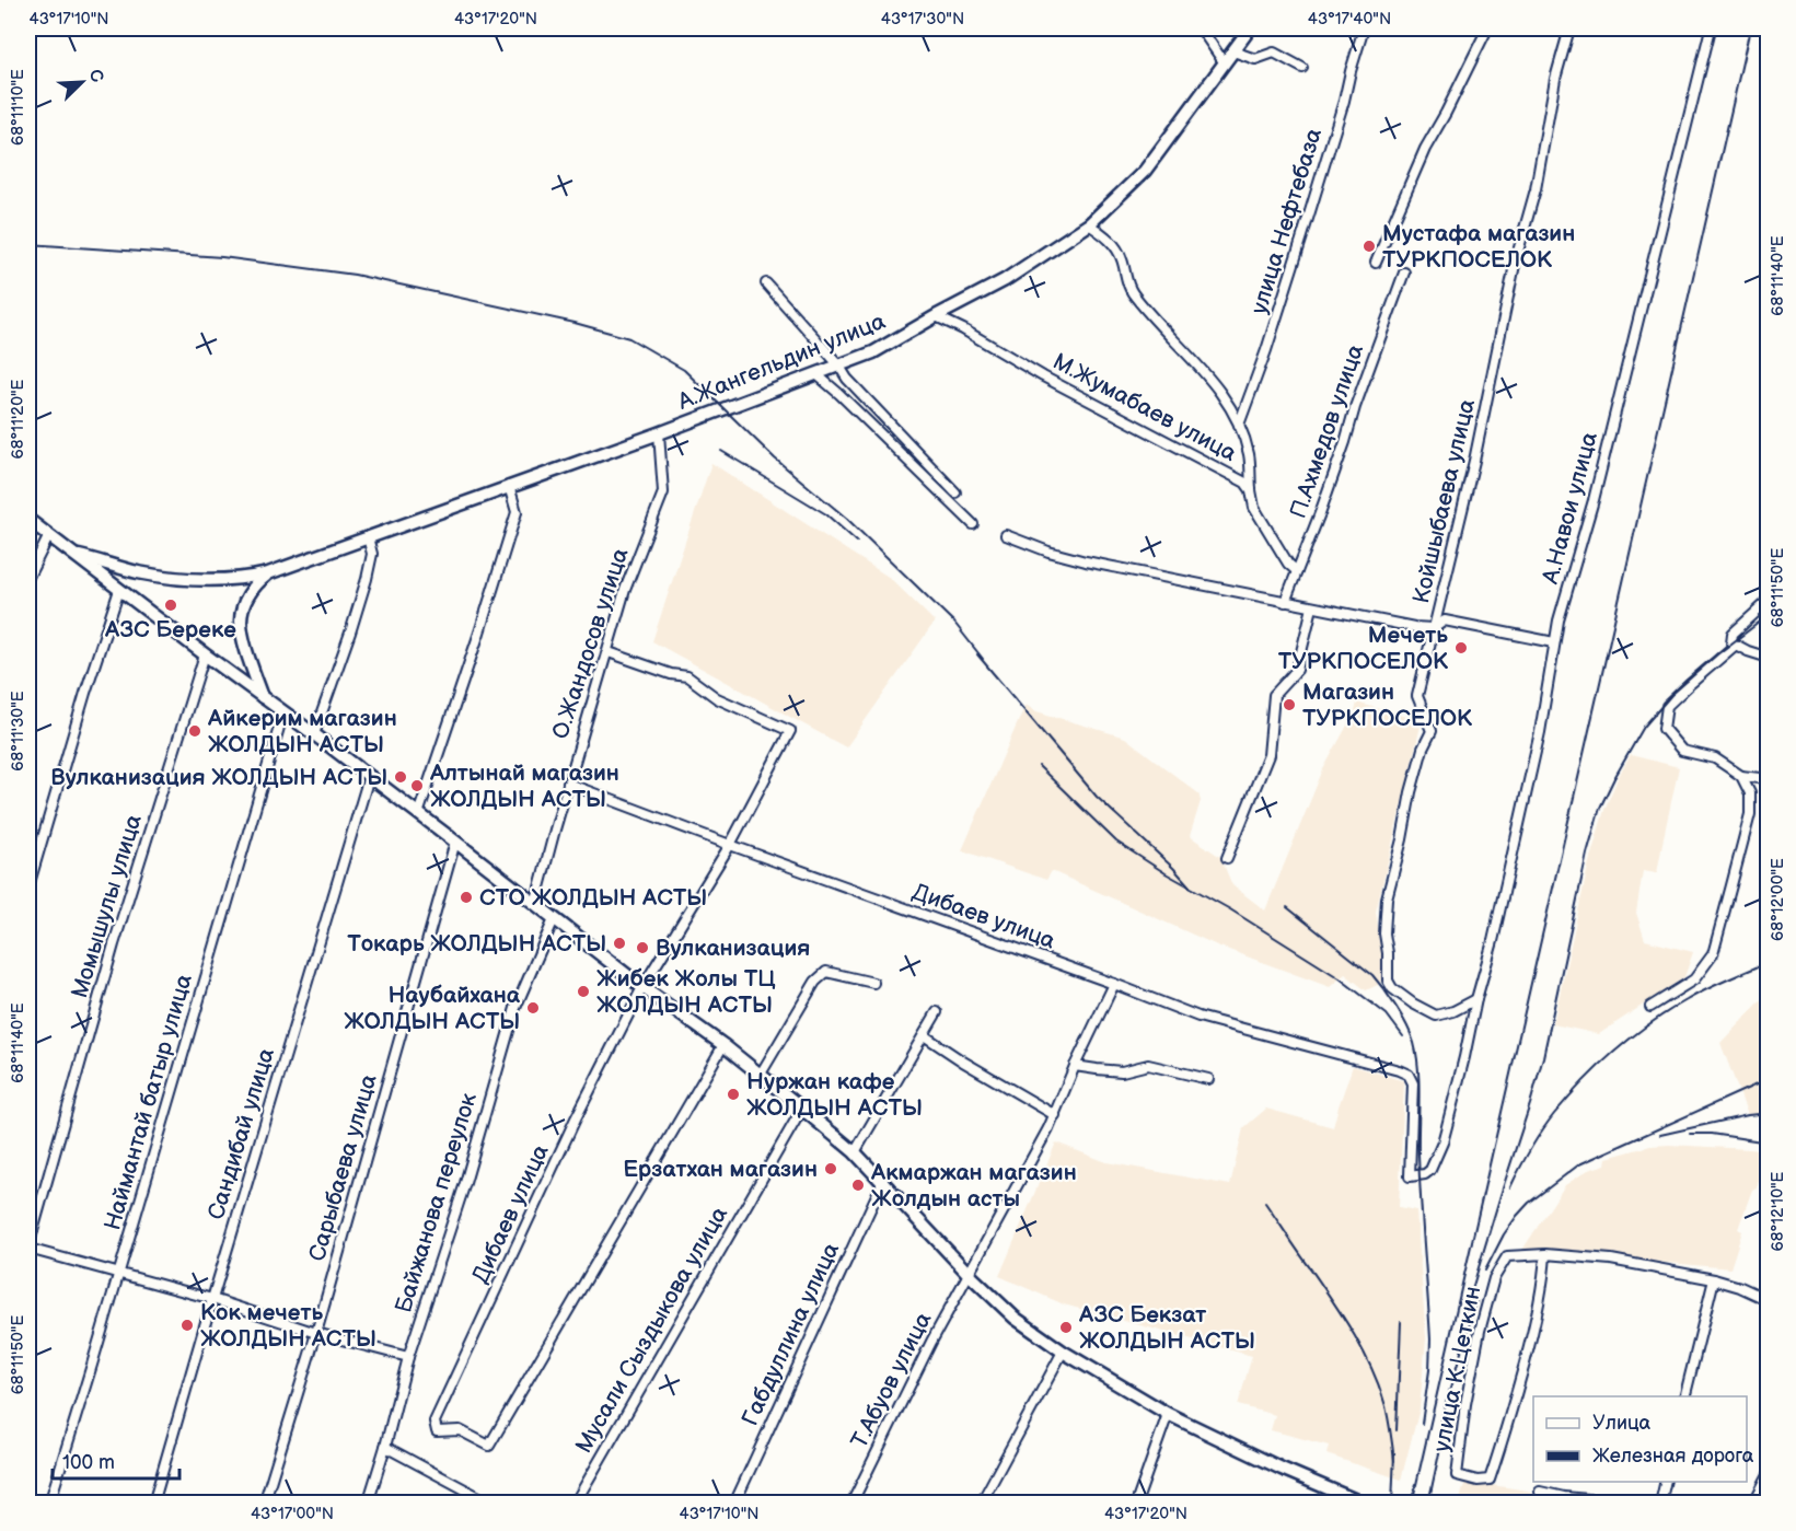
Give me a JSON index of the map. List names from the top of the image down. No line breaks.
{"streets":{"main road":["А.Жангельдин улица"],"street":["улица Нефтебаза","М.Жумабаев улица","П.Ахмедов улица","Койшыбаева улица","А.Навои улица","О.Жандосов улица","Момышулы улица","Дибаев улица","Наймантай батыр улица","Сандибай улица","Сарыбаева улица","Байжанова переулок","Мусали Сыздыкова улица","Габдуллина улица","улица К.Цеткин","Т.Абуов улица"]},"crossings":[["А.Жангельдин улица","М.Жумабаев улица"],["А.Жангельдин улица","О.Жандосов улица"],["М.Жумабаев улица","П.Ахмедов улица"],["Койшыбаева улица","А.Навои улица"],["А.Навои улица","Дибаев улица"],["О.Жандосов улица","Дибаев улица"]],"places":["Мустафа магазин ТУРКПОСЕЛОК","АЗС Береке","Мечеть ТУРКПОСЕЛОК","Магазин ТУРКПОСЕЛОК","Айкерим магазин ЖОЛДЫН АСТЫ","Вулканизация ЖОЛДЫН АСТЫ","Алтынай магазин ЖОЛДЫН АСТЫ","СТО ЖОЛДЫН АСТЫ","Токарь ЖОЛДЫН АСТЫ","Вулканизация","Жибек Жолы ТЦ ЖОЛДЫН АСТЫ","Наубайхана ЖОЛДЫН АСТЫ","Нуржан кафе ЖОЛДЫН АСТЫ","Ерзатхан магазин","Акмаржан магазин Жолдын асты","Кок мечеть ЖОЛДЫН АСТЫ","АЗС Бекзат ЖОЛДЫН АСТЫ"],"legend":["Улица","Железная дорога"],"scale_bar":"100 m","north":"top right","coordinates":["43°17'10\"N","43°17'20\"N","43°17'30\"N","43°17'40\"N","68°11'10\"E","68°11'40\"E","68°11'20\"E","68°11'50\"E","68°11'30\"E","68°12'00\"E","68°12'10\"E","43°17'00\"N"]}
